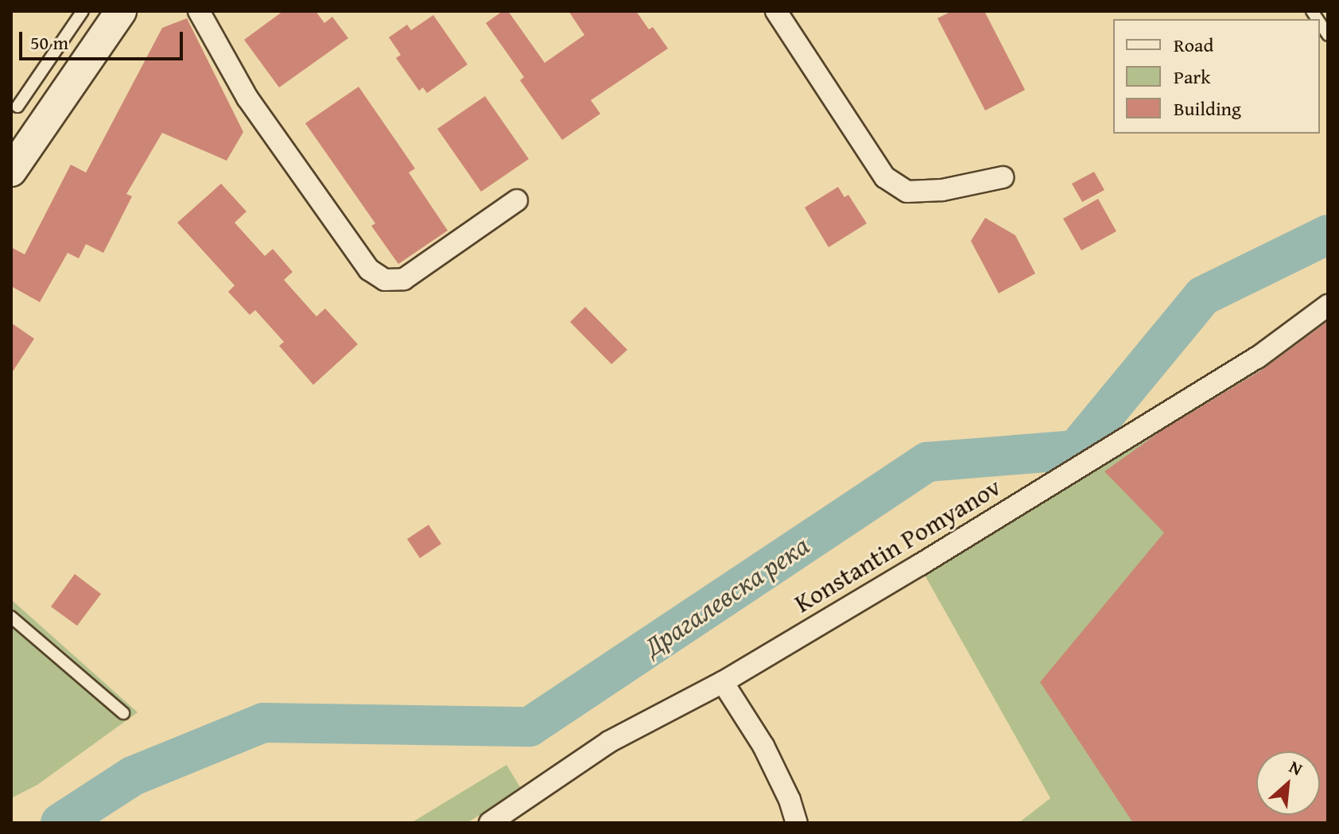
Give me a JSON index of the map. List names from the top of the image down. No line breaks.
{"streets":{"street":["Konstantin Pomyanov"]},"water":["Драгалевска река"],"legend":["Road","Park","Building"],"scale_bar":"50 m","north":"top right"}
